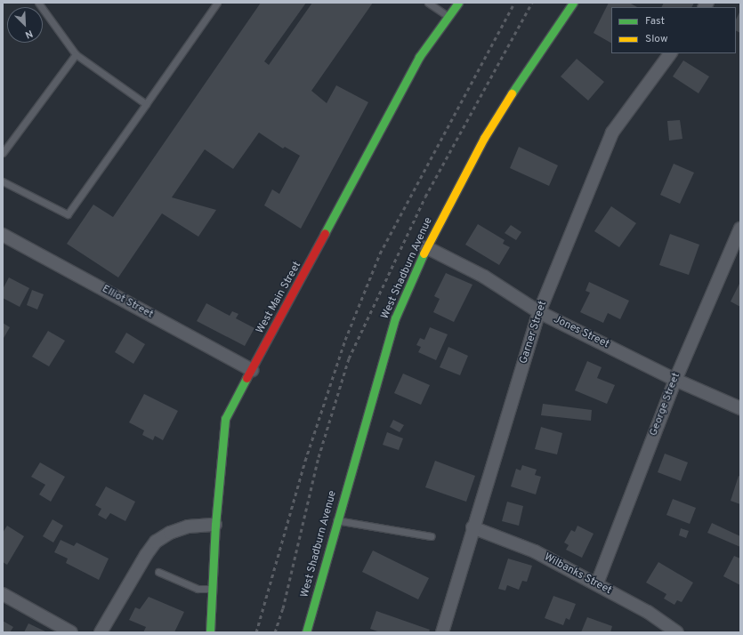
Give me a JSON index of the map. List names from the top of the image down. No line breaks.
{"streets":{"street":["West Shadburn Avenue","West Main Street","Elliot Street","Garner Street","Jones Street","George Street","Wilbanks Street"]},"crossings":[["West Shadburn Avenue","Jones Street"],["West Main Street","Elliot Street"],["Garner Street","Jones Street"],["Garner Street","Wilbanks Street"],["Jones Street","George Street"],["George Street","Wilbanks Street"]],"legend":["Fast","Slow"],"north":"bottom right"}
